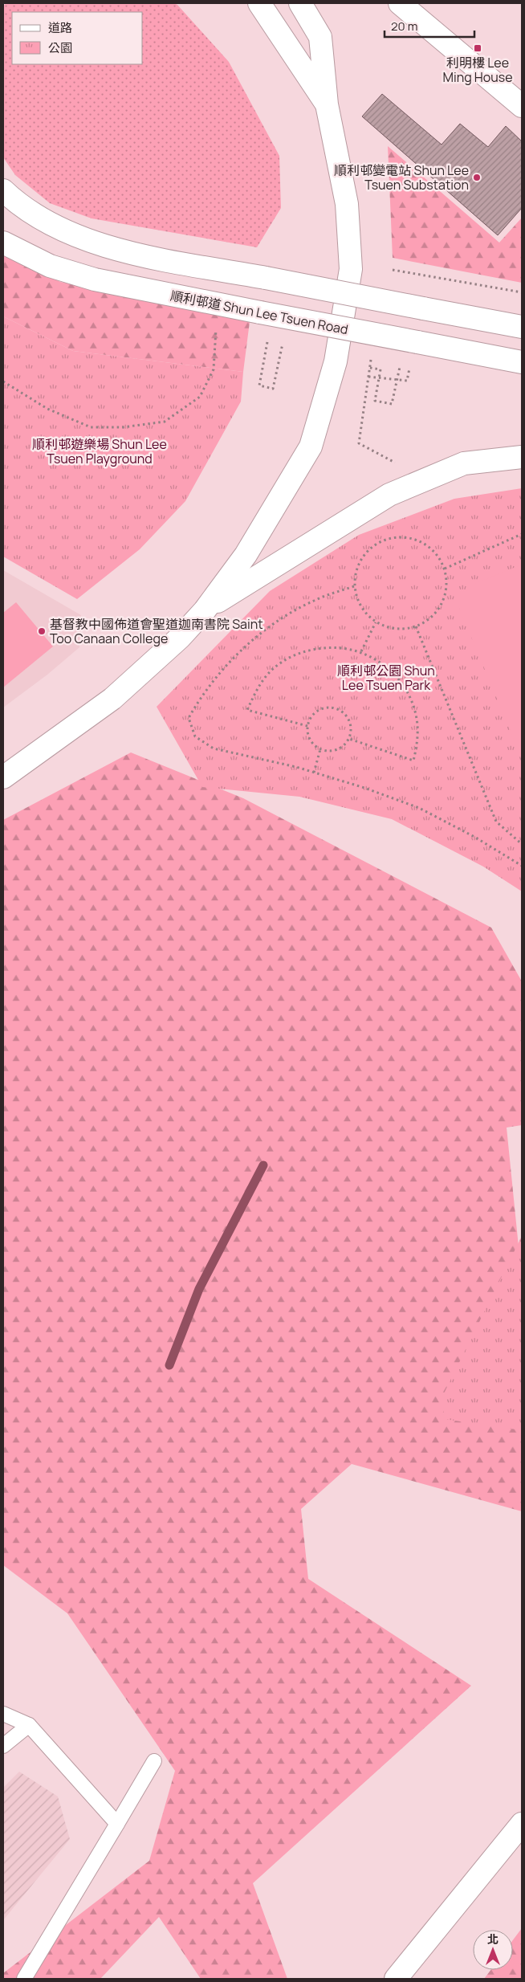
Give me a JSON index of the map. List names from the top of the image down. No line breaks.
{"streets":{"main road":["順利邨道 Shun Lee Tsuen Road"]},"parks":["順利邨遊樂場 Shun Lee Tsuen Playground","順利邨公園 Shun Lee Tsuen Park"],"places":{"transit":["利明樓 Lee Ming House"],"other":["順利邨變電站 Shun Lee Tsuen Substation","基督教中國佈道會聖道迦南書院 Saint Too Canaan College"]},"legend":["道路","公園"],"scale_bar":"20 m","north":"top"}
